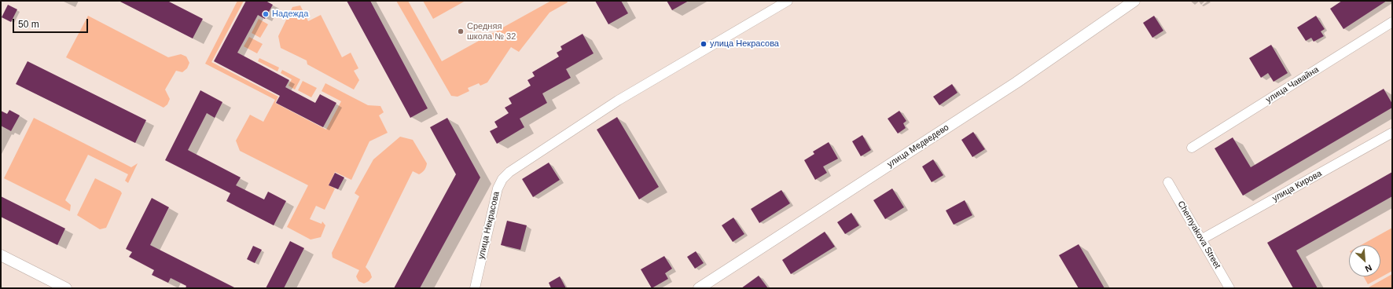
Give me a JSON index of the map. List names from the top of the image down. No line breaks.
{"streets":{"street":["улица Чавайна","улица Медведево","улица Кирова","улица Некрасова","Chernyakova Street"]},"crossings":[["улица Кирова","Chernyakova Street"]],"places":["Надежда","Средняя школа № 32","улица Некрасова"],"scale_bar":"50 m","north":"bottom right"}
